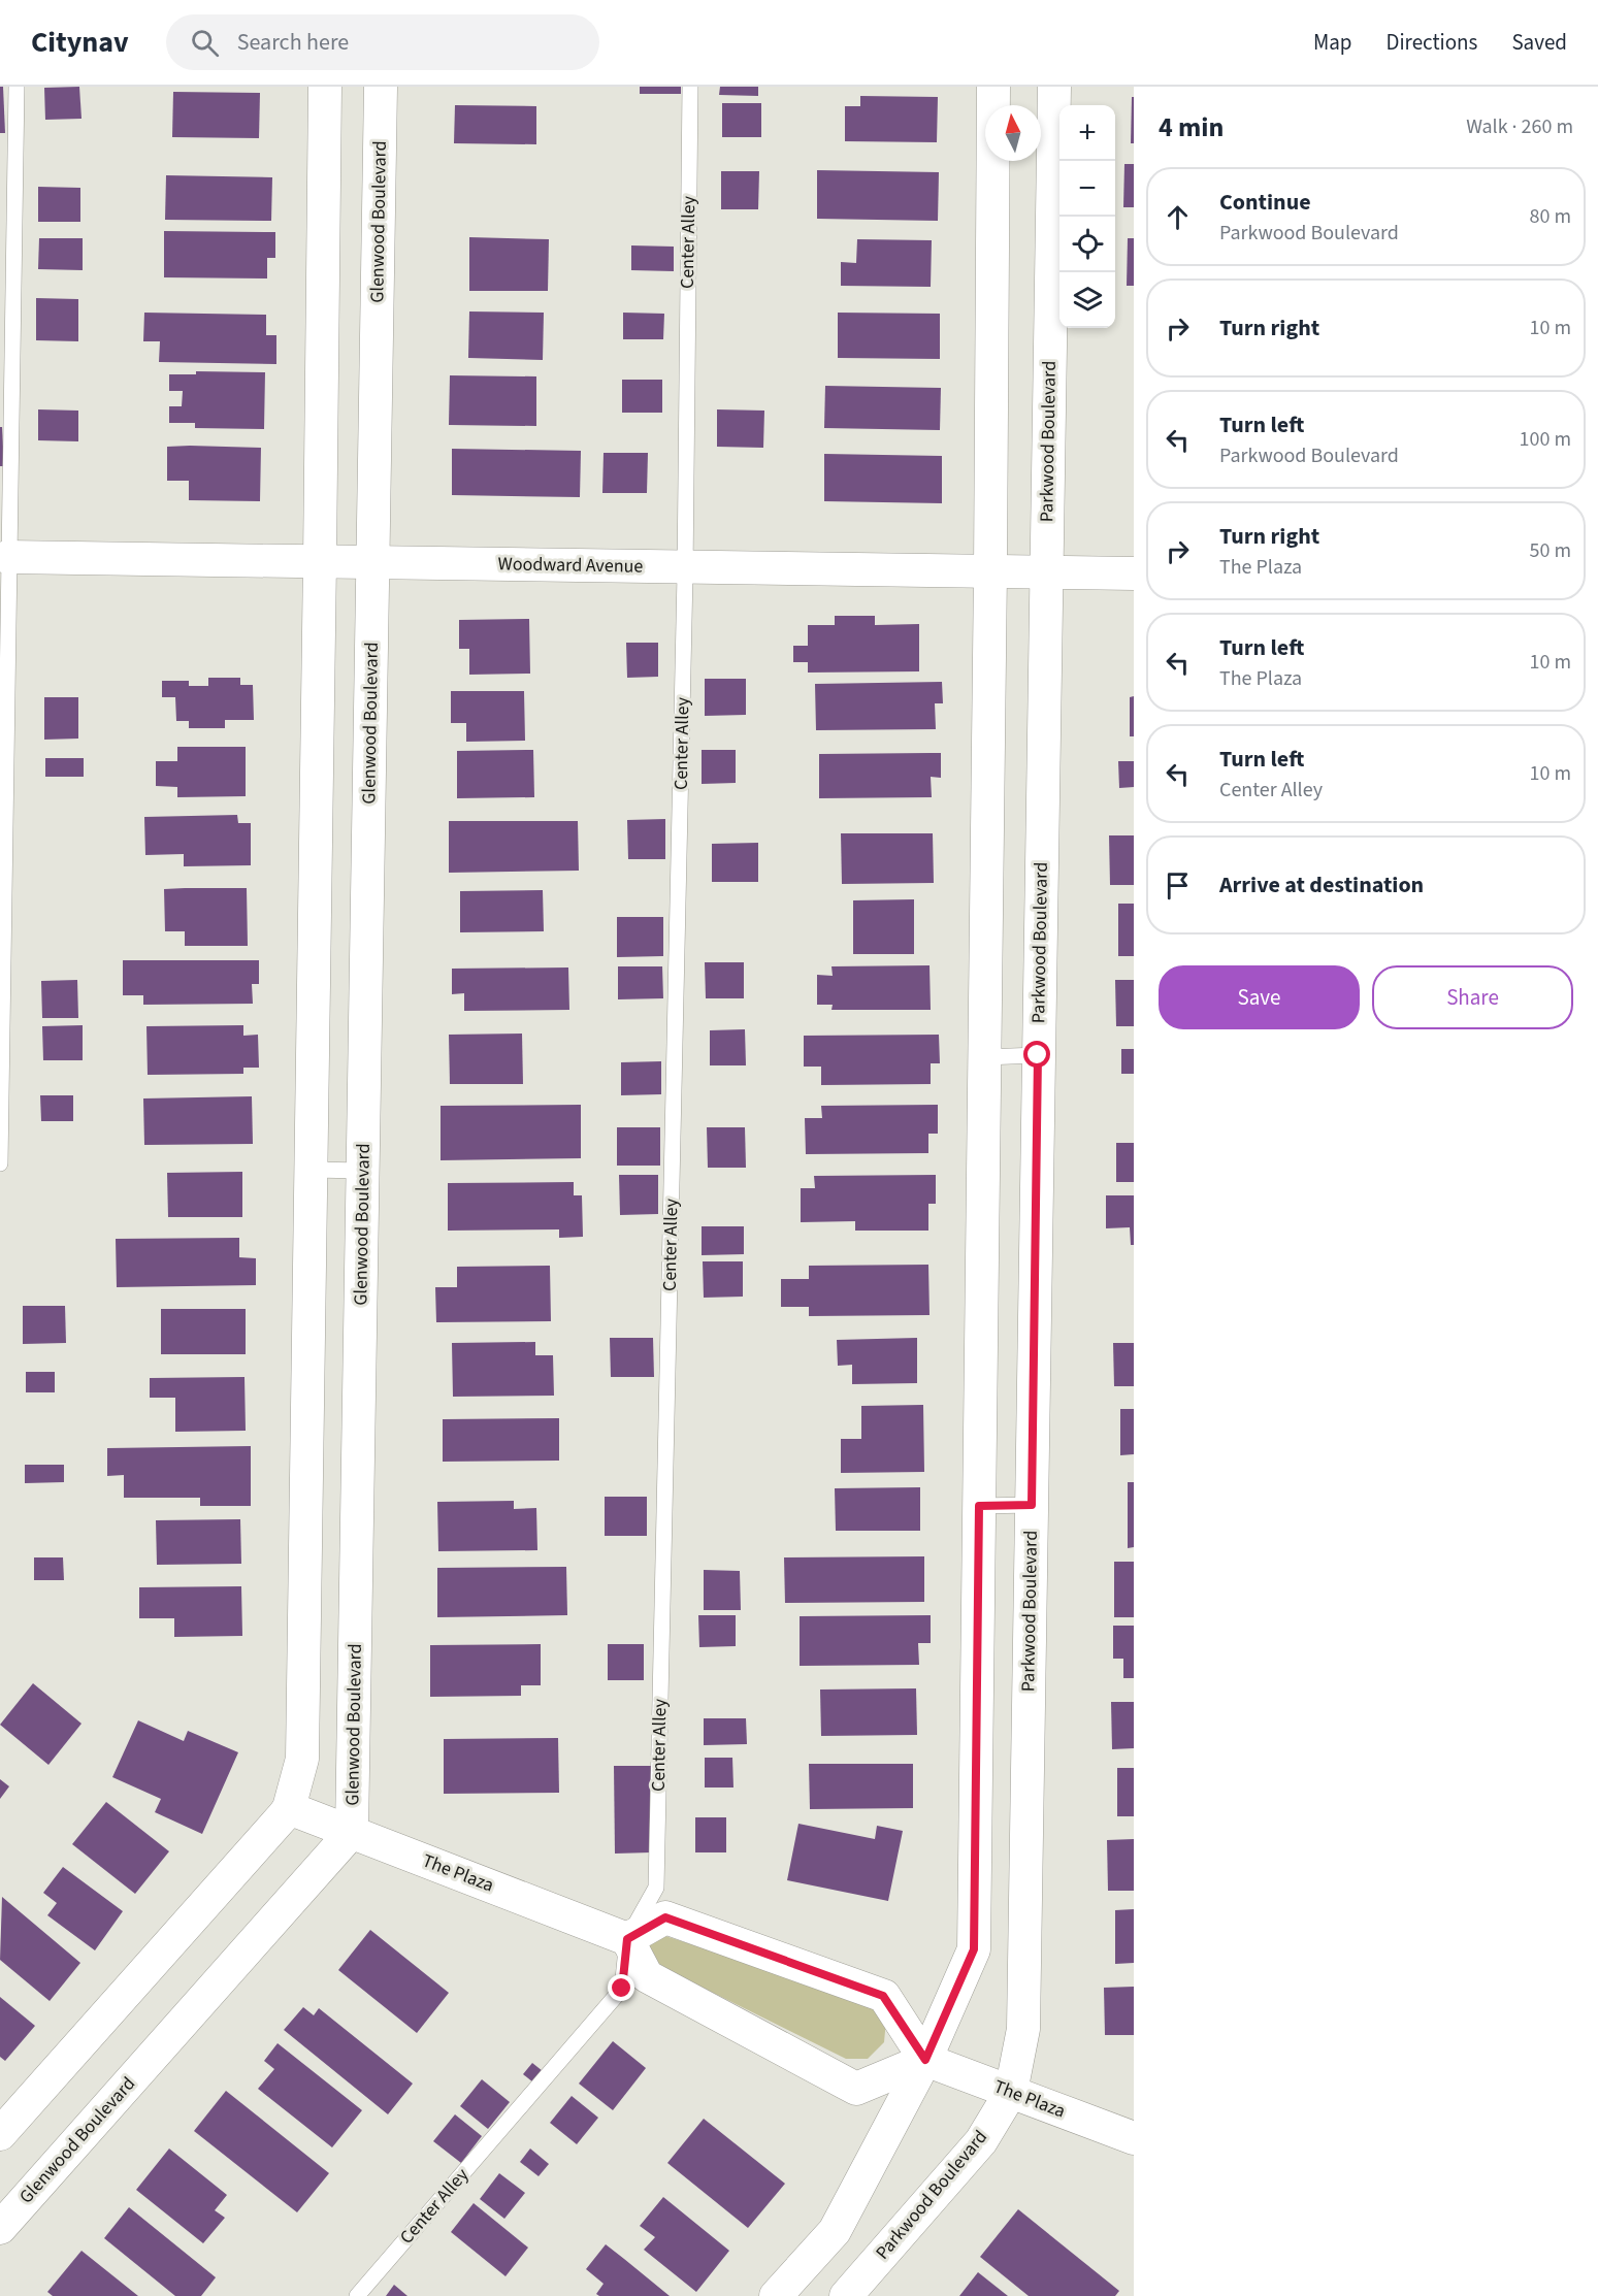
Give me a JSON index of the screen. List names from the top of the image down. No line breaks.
{"streets":{"street":["Glenwood Boulevard","Parkwood Boulevard","Woodward Avenue","The Plaza"],"lane":["Center Alley"]},"crossings":[["Glenwood Boulevard","Woodward Avenue"],["Glenwood Boulevard","The Plaza"],["Center Alley","Woodward Avenue"],["Center Alley","The Plaza"],["Parkwood Boulevard","Woodward Avenue"],["Parkwood Boulevard","The Plaza"]],"north":"top","page":{"header":"Citynav","search":"Search here","nav":["Map","Directions","Saved"],"heading":["4 min","Walk · 260 m"],"map_buttons":["+","−"],"list":[["Continue","Parkwood Boulevard","80 m"],["Turn right","10 m"],["Turn left","Parkwood Boulevard","100 m"],["Turn right","The Plaza","50 m"],["Turn left","The Plaza","10 m"],["Turn left","Center Alley","10 m"],"Arrive at destination"],"buttons":["Save","Share"]}}
